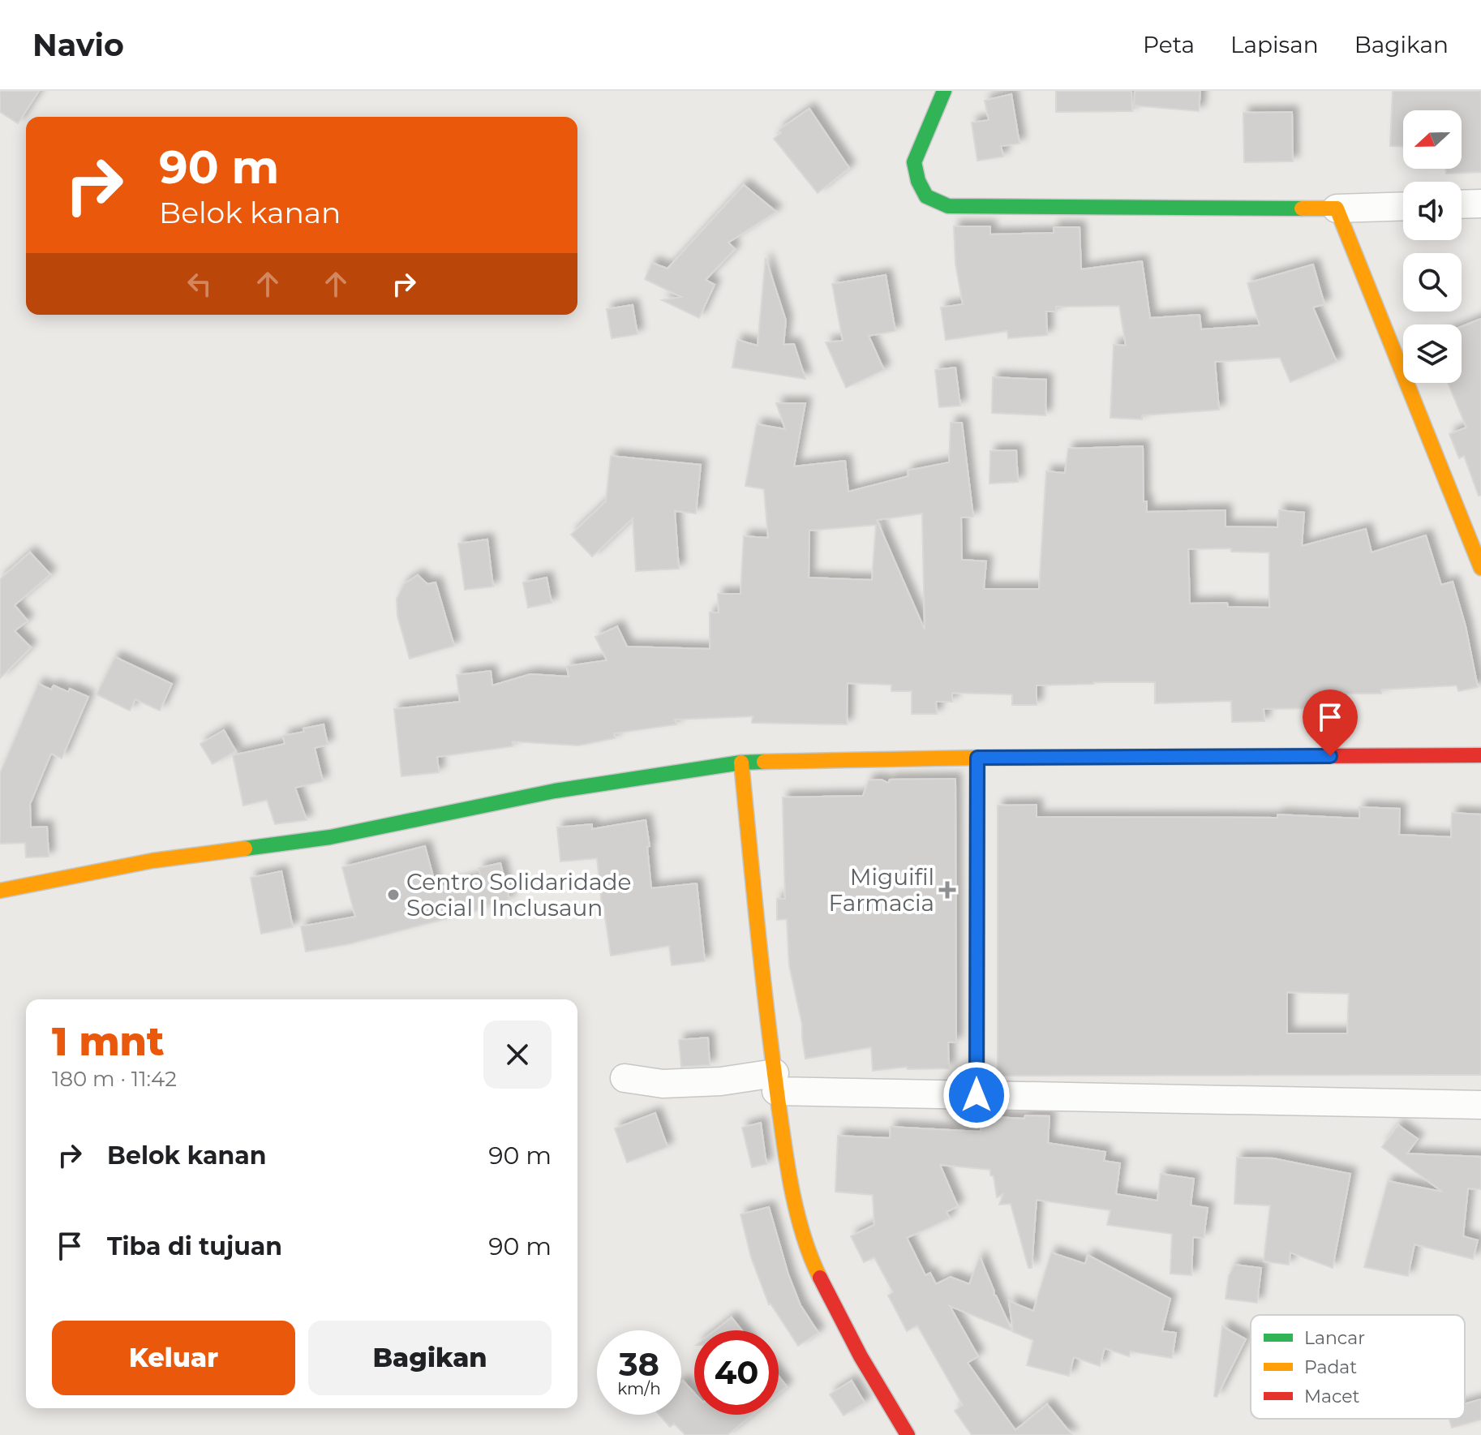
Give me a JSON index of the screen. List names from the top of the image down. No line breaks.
{"places":{"health":["Miguifil Farmacia"],"other":["Centro Solidaridade Social I Inclusaun"]},"legend":["Lancar","Padat","Macet"],"north":"left","page":{"header":"Navio","nav":["Peta","Lapisan","Bagikan"],"turn":["90 m","Belok kanan"],"heading":["1 mnt","180 m · 11:42"],"list":[{"name":"Belok kanan","value":"90 m"},{"name":"Tiba di tujuan","value":"90 m"}],"buttons":["Keluar","Bagikan"],"speed":"38 km/h","limit":"40"}}
